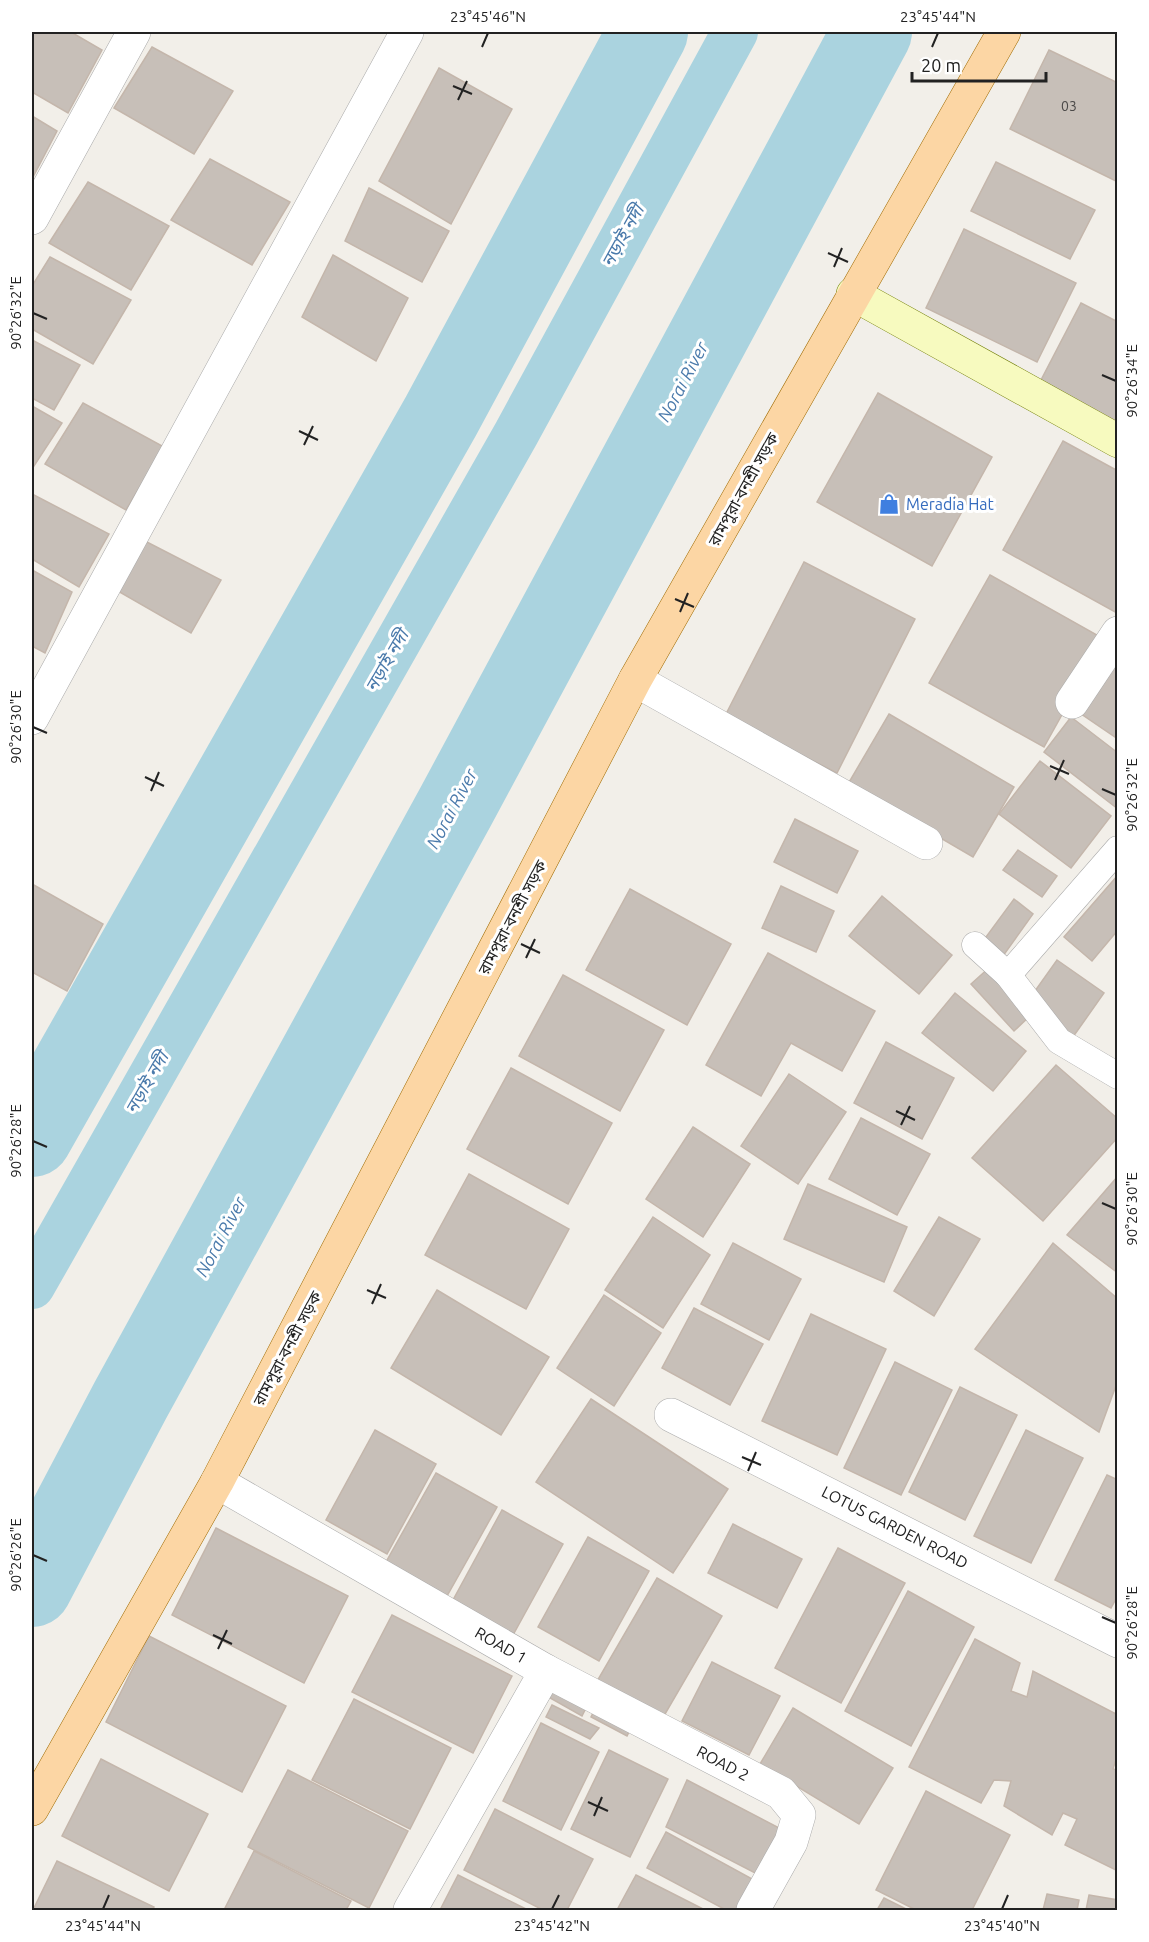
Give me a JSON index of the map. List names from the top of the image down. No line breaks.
{"streets":{"main road":["রামপুরা-বনশ্রী সড়ক"],"street":["LOTUS GARDEN ROAD","ROAD 1","ROAD 2"]},"crossings":[["রামপুরা-বনশ্রী সড়ক","ROAD 1"],["ROAD 1","ROAD 2"]],"water":["নড়াই নদী","Norai River"],"places":{"shop":["Meradia Hat"]},"house_numbers":["03"],"scale_bar":"20 m","coordinates":["23°45'46\"N","23°45'44\"N","90°26'32\"E","90°26'34\"E","90°26'30\"E","90°26'28\"E","90°26'26\"E","23°45'42\"N","23°45'40\"N"]}
